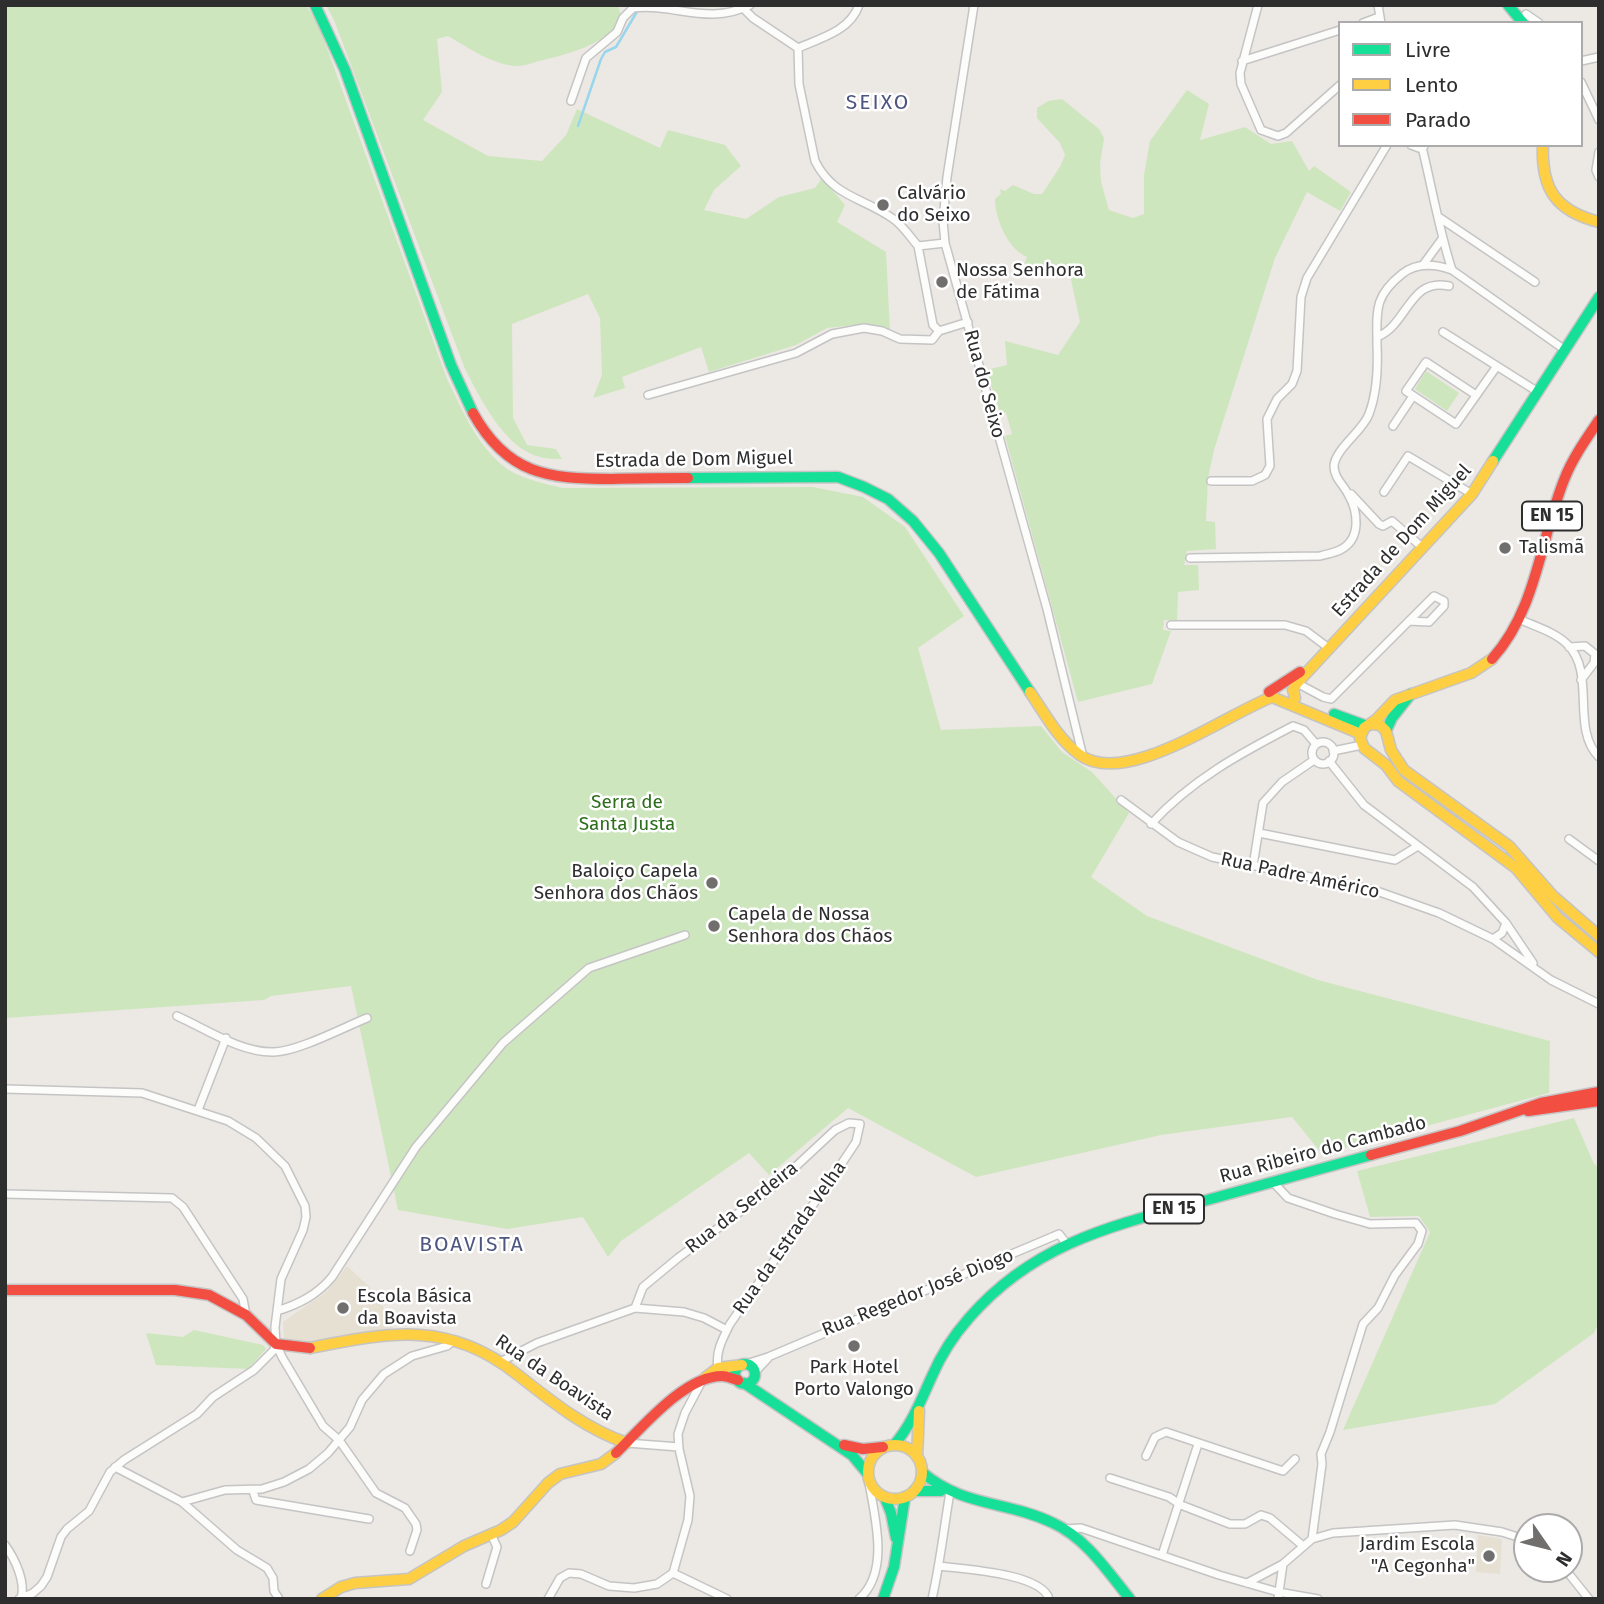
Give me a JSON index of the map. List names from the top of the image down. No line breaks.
{"streets":{"main road":["Estrada de Dom Miguel","EN 15","Rua Ribeiro do Cambado","Rua da Boavista"],"street":["Rua do Seixo","Rua Padre Américo","Rua da Serdeira","Rua da Estrada Velha","Rua Regedor José Diogo"]},"crossings":[["Rua do Seixo","Estrada de Dom Miguel"],["Estrada de Dom Miguel","EN 15"],["EN 15","Rua Ribeiro do Cambado"],["Rua Ribeiro do Cambado","Rua Regedor José Diogo"],["Rua da Serdeira","Rua da Estrada Velha"],["Rua da Estrada Velha","Rua da Boavista"],["Rua Regedor José Diogo","Rua da Boavista"]],"districts":["SEIXO","BOAVISTA"],"parks":["Serra de Santa Justa"],"places":["Calvário do Seixo","Nossa Senhora de Fátima","Talismã","Baloiço Capela Senhora dos Chãos","Capela de Nossa Senhora dos Chãos","Escola Básica da Boavista","Park Hotel Porto Valongo","Jardim Escola \"A Cegonha\""],"legend":["Livre","Lento","Parado"],"north":"bottom right"}
